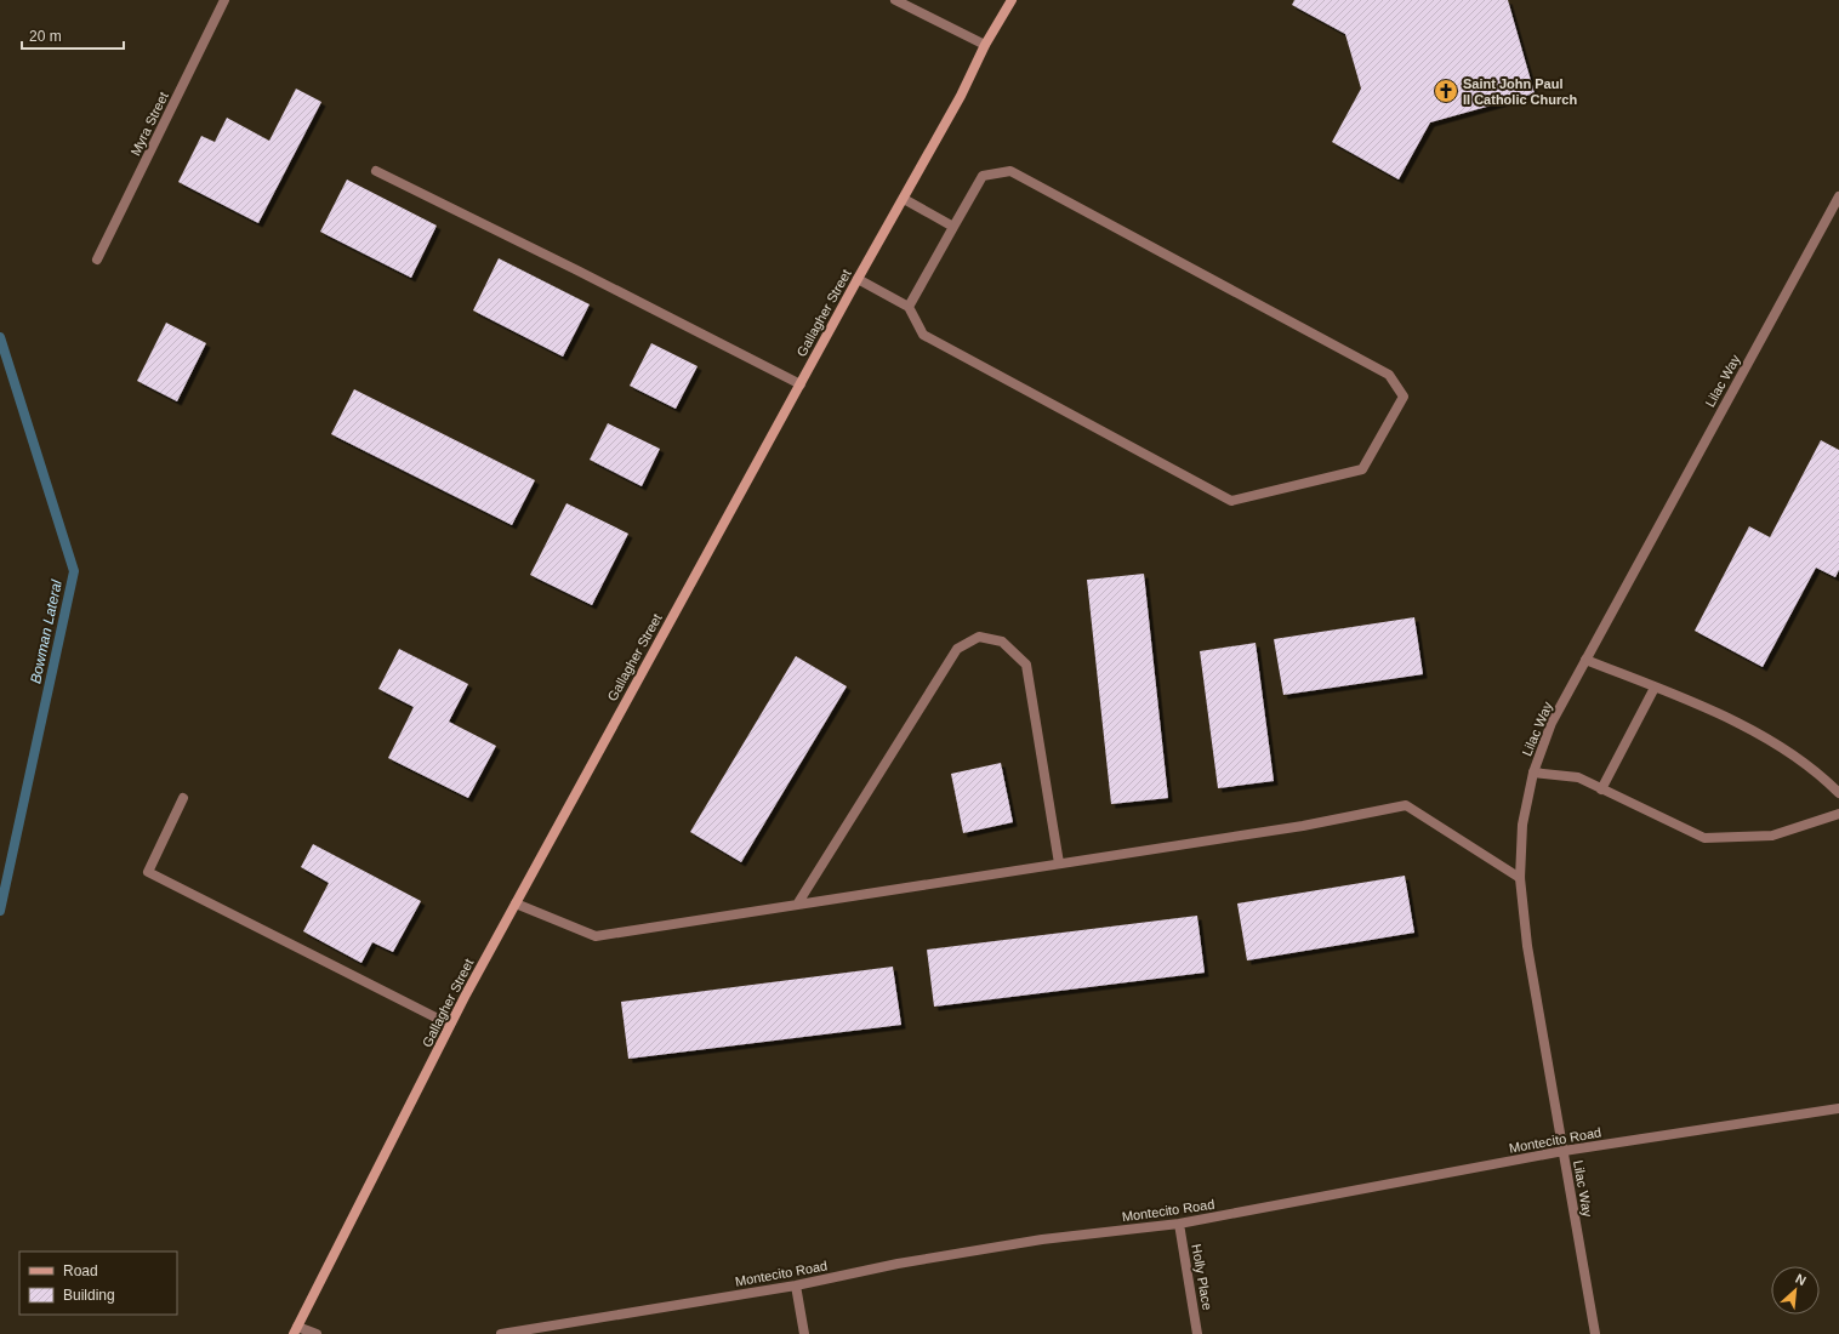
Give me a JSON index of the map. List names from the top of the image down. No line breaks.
{"streets":{"street":["Myra Street","Gallagher Street","Lilac Way","Montecito Road","Holly Place"]},"crossings":[["Lilac Way","Montecito Road"],["Montecito Road","Holly Place"]],"water":["Bowman Lateral"],"places":{"church":["Saint John Paul II Catholic Church"]},"legend":["Road","Building"],"scale_bar":"20 m","north":"top right"}
